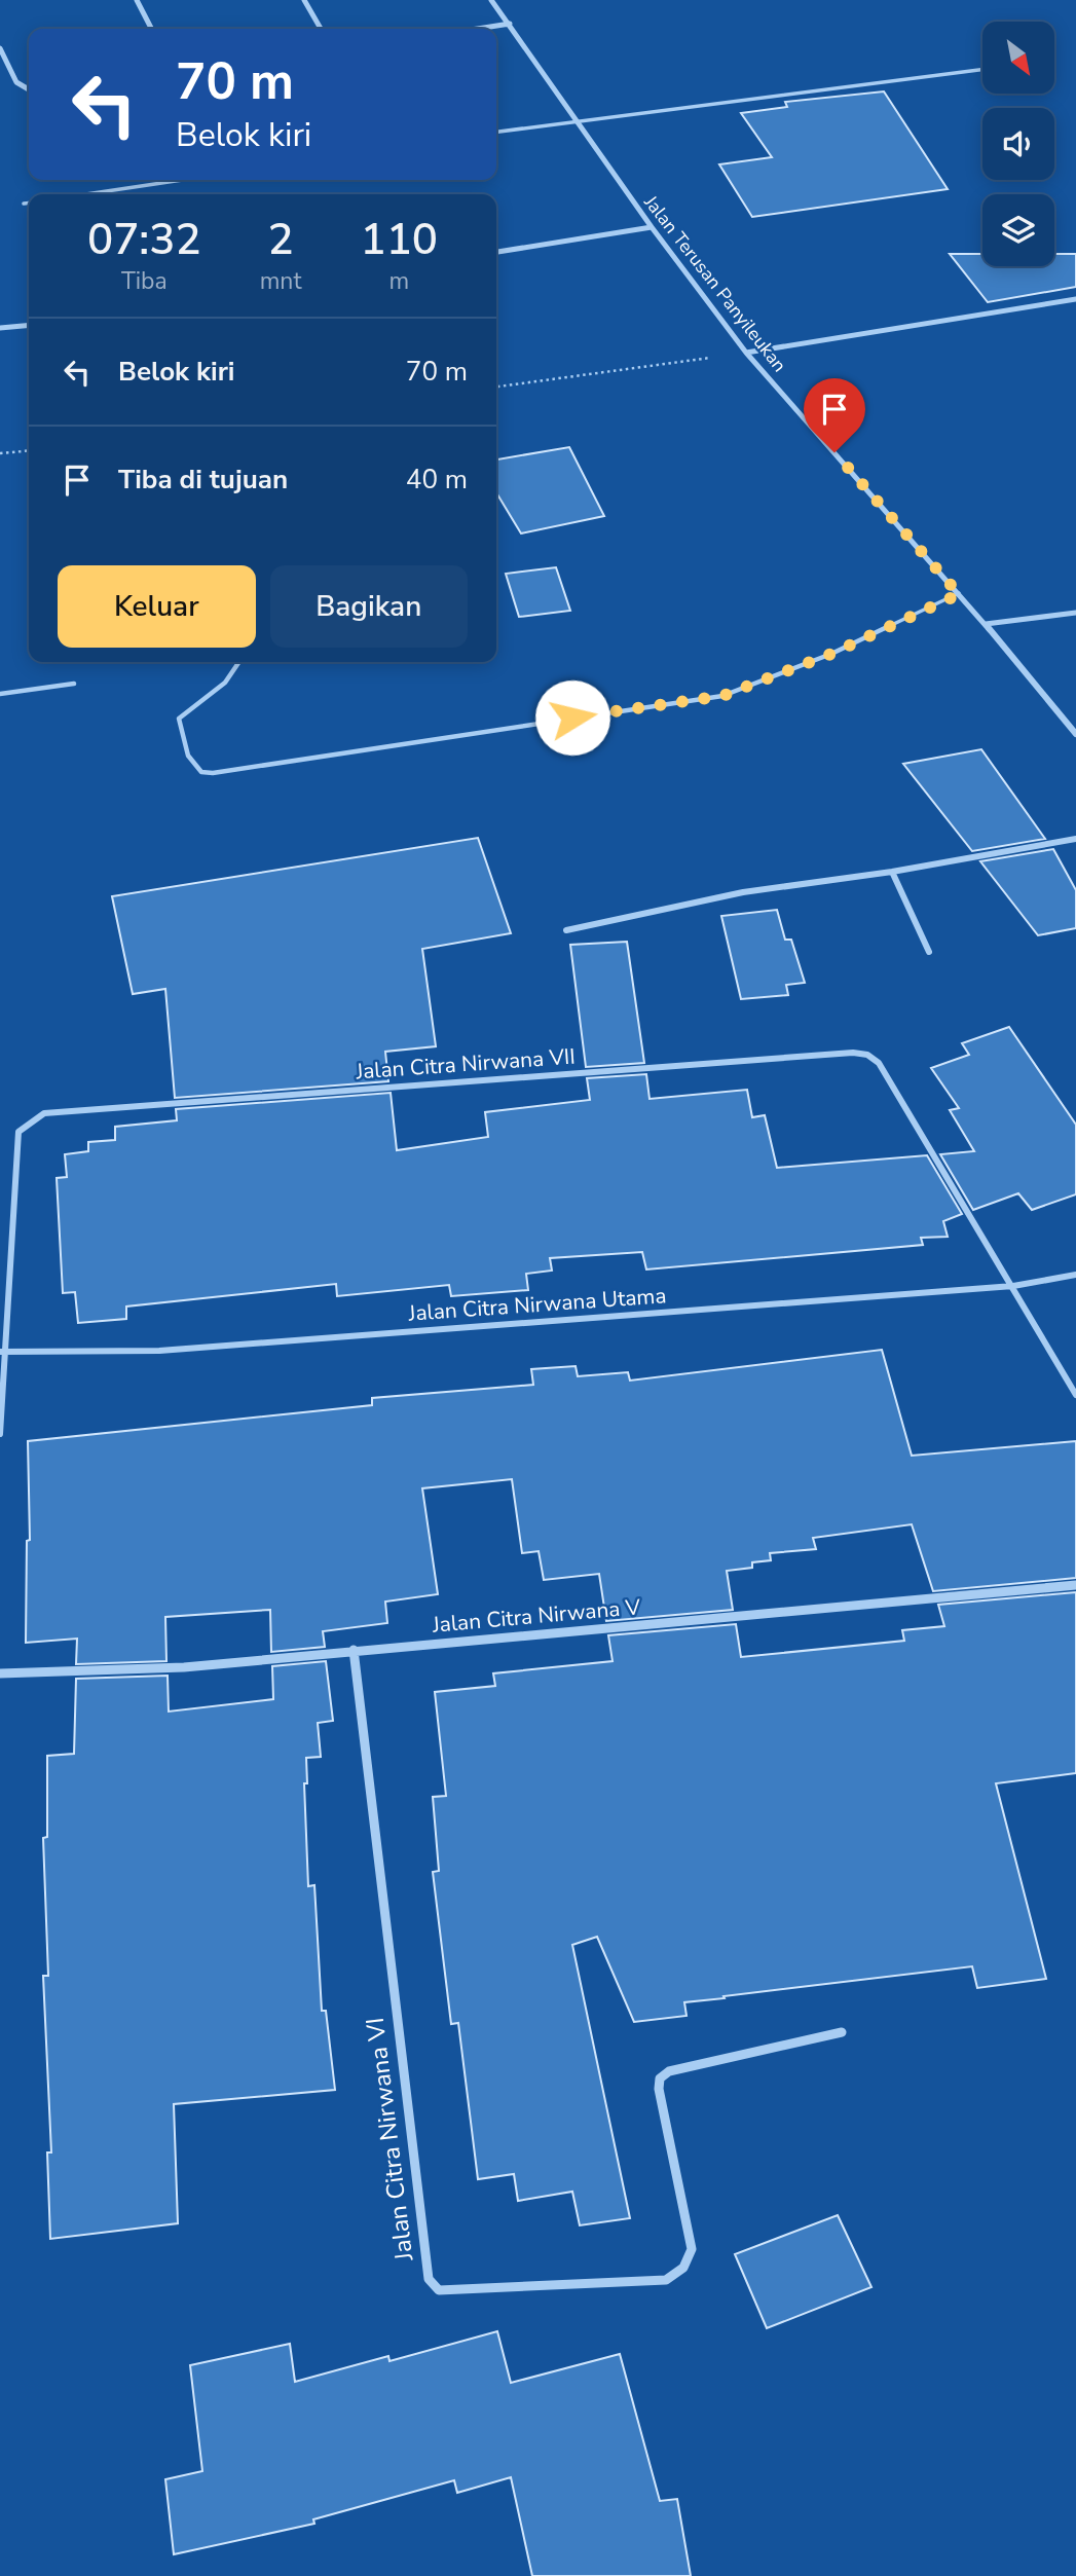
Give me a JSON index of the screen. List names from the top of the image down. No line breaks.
{"streets":{"street":["Jalan Terusan Panyileukan","Jalan Citra Nirwana VII","Jalan Citra Nirwana Utama","Jalan Citra Nirwana V","Jalan Citra Nirwana VI"]},"crossings":[["Jalan Citra Nirwana VII","Jalan Citra Nirwana Utama"],["Jalan Citra Nirwana V","Jalan Citra Nirwana VI"]],"north":"bottom right","page":{"turn":["70 m","Belok kiri"],"eta":["07:32","Tiba","2","mnt","110","m"],"list":[{"name":"Belok kiri","value":"70 m"},{"name":"Tiba di tujuan","value":"40 m"}],"buttons":["Keluar","Bagikan"]}}
